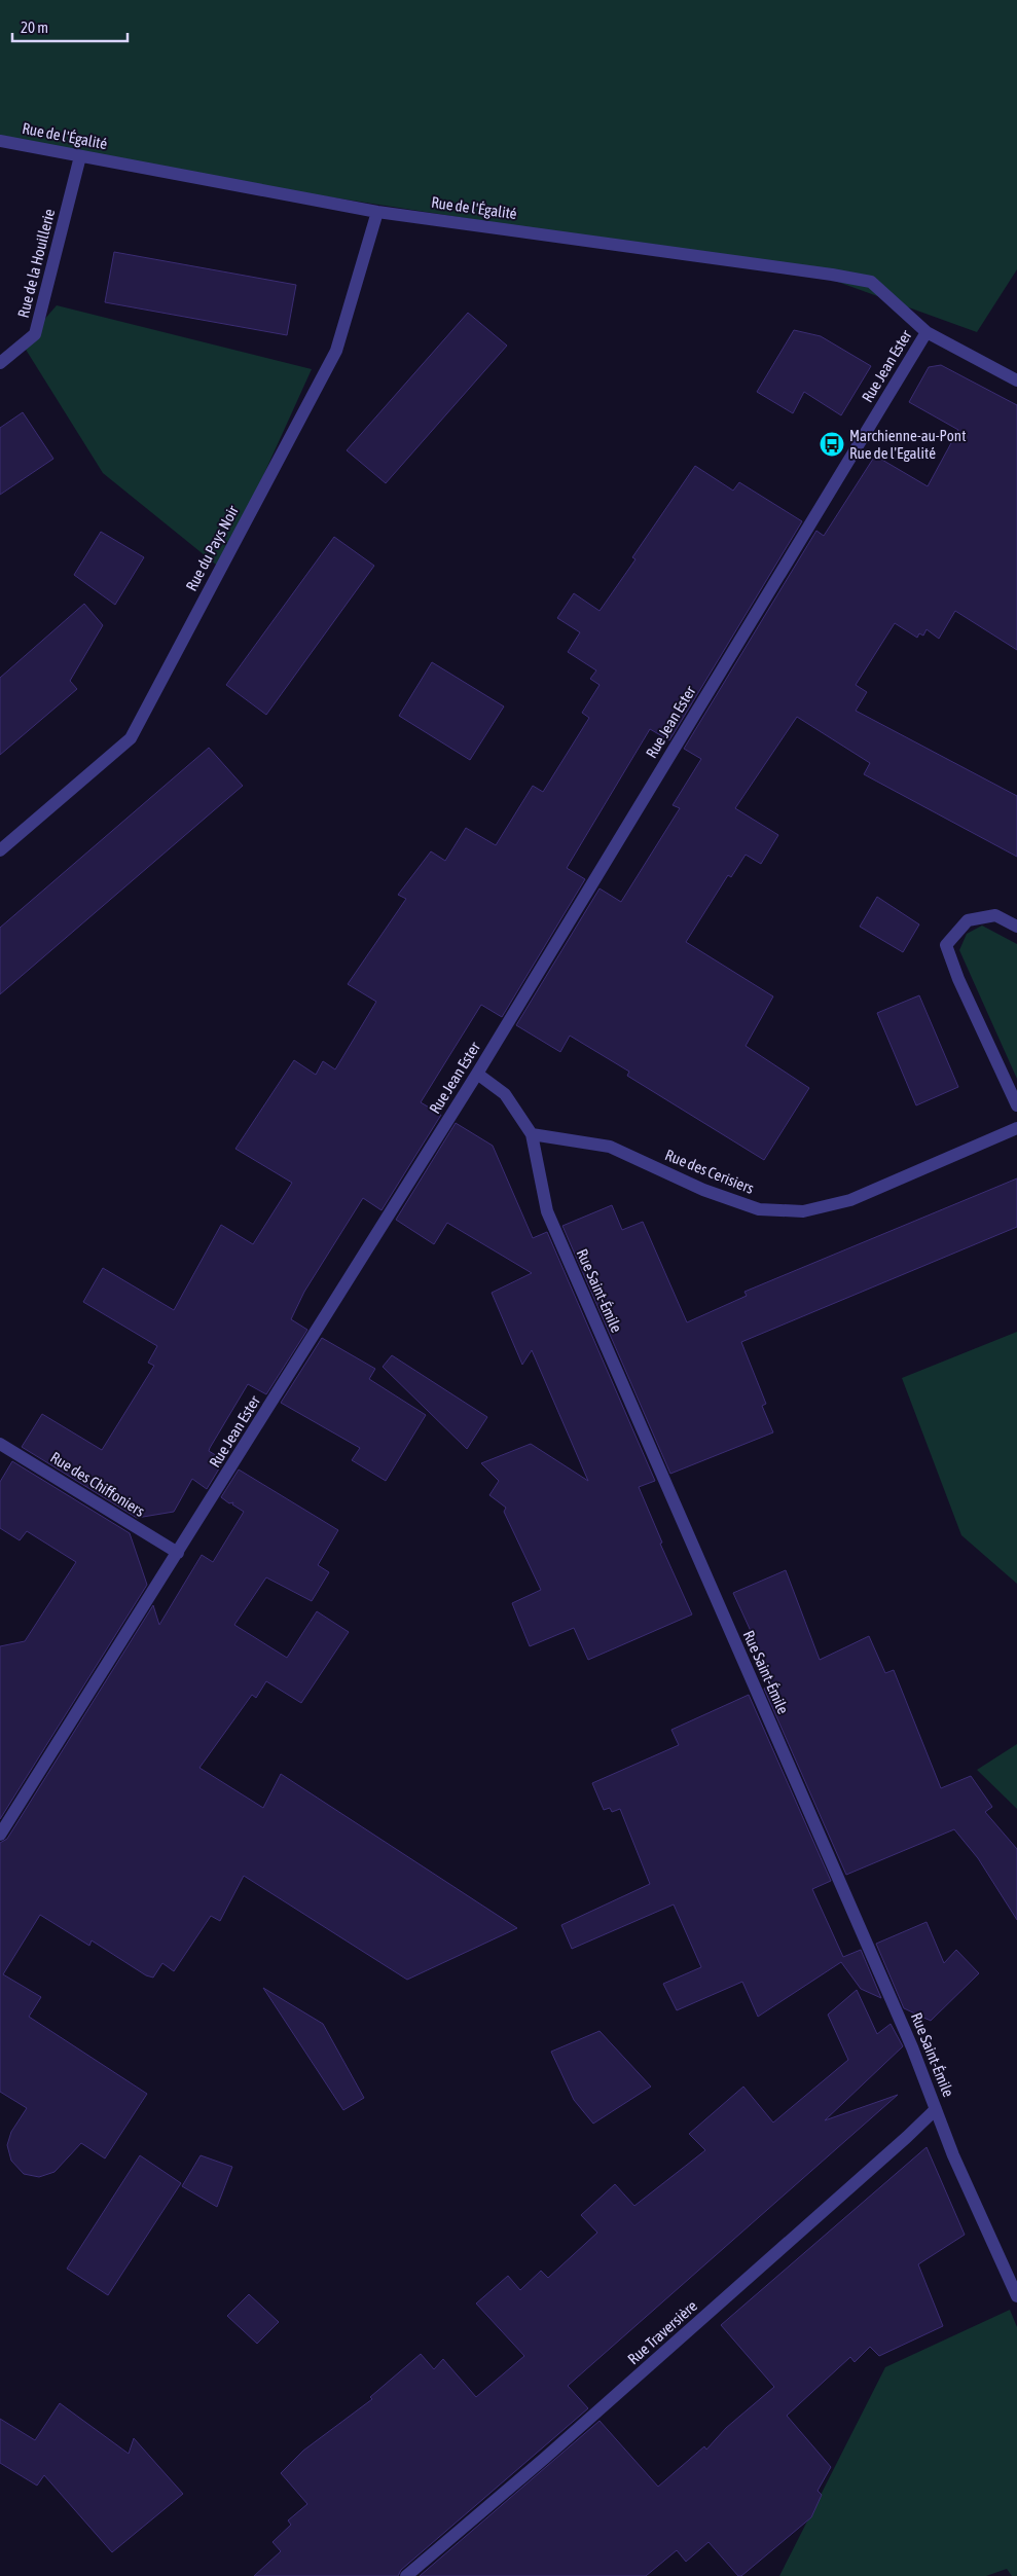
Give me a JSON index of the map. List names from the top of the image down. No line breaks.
{"streets":{"street":["Rue de l'Égalité","Rue de la Houillerie","Rue Jean Ester","Rue du Pays Noir","Rue des Cerisiers","Rue Saint-Émile","Rue des Chiffoniers","Rue Traversière"]},"crossings":[["Rue de l'Égalité","Rue de la Houillerie"],["Rue de l'Égalité","Rue Jean Ester"],["Rue de l'Égalité","Rue du Pays Noir"],["Rue Jean Ester","Rue Saint-Émile"],["Rue Jean Ester","Rue des Chiffoniers"],["Rue des Cerisiers","Rue Saint-Émile"],["Rue Saint-Émile","Rue Traversière"]],"places":{"bus stop":["Marchienne-au-Pont Rue de l'Egalité"]},"scale_bar":"20 m"}
